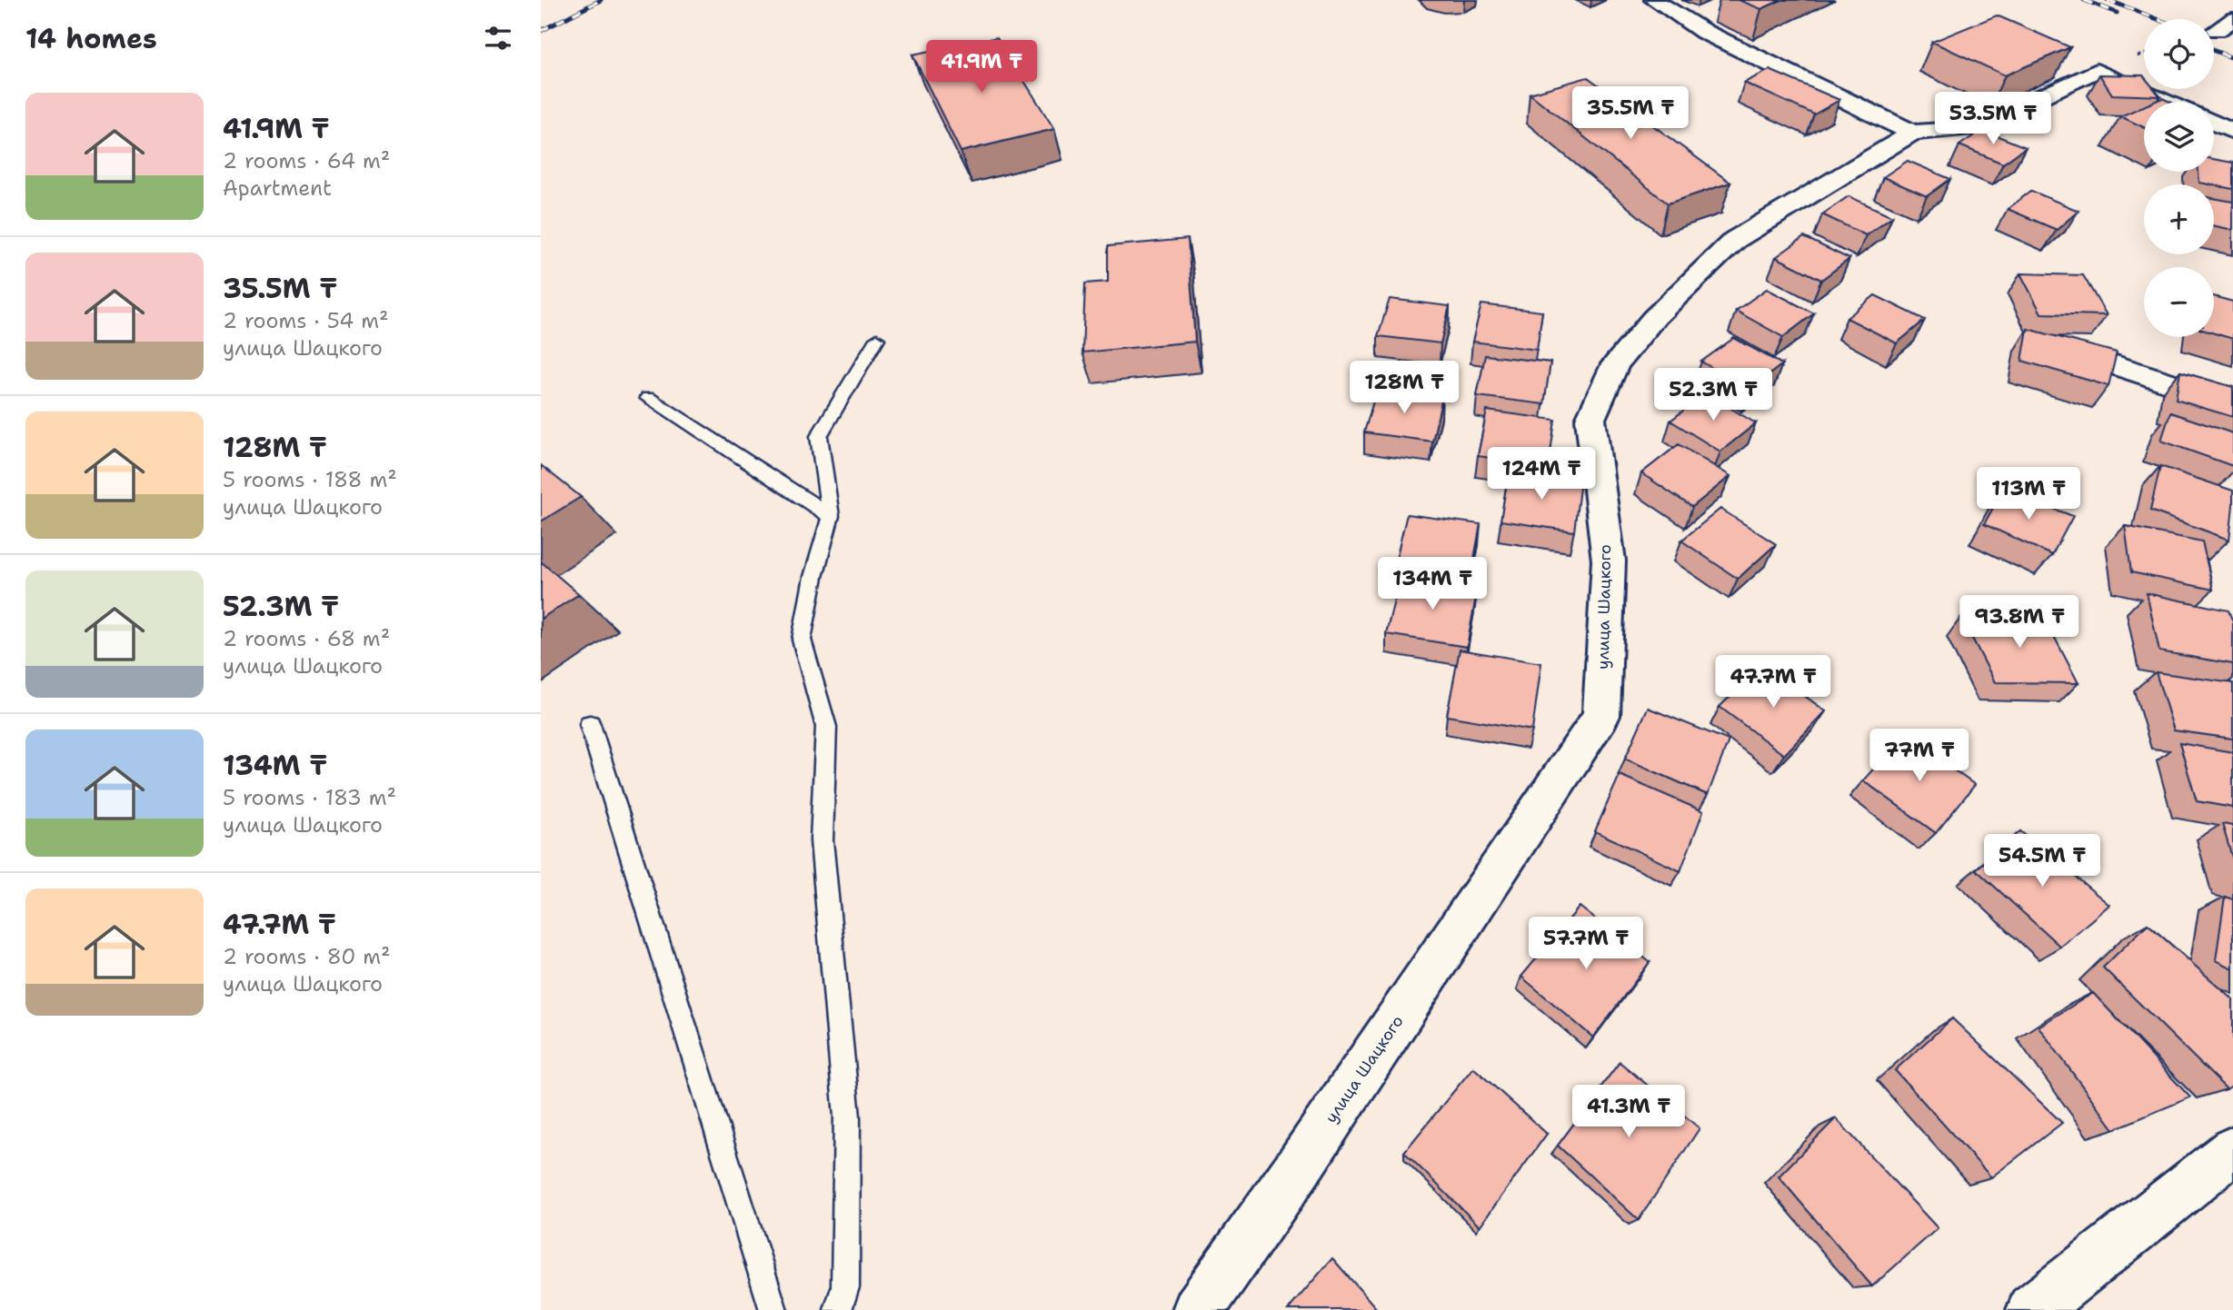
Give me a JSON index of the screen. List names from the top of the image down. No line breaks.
{"streets":{"street":["улица Шацкого"]},"page":{"heading":"14 homes","map_buttons":["+","−"],"price":["41.9M ₸","35.5M ₸","53.5M ₸","128M ₸","52.3M ₸","124M ₸","113M ₸","134M ₸","93.8M ₸","47.7M ₸","77M ₸","54.5M ₸","57.7M ₸","41.3M ₸"],"list":[{"name":"41.9M ₸","note":"2 rooms · 64 m² · Apartment"},{"name":"35.5M ₸","note":"2 rooms · 54 m² · улица Шацкого"},{"name":"128M ₸","note":"5 rooms · 188 m² · улица Шацкого"},{"name":"52.3M ₸","note":"2 rooms · 68 m² · улица Шацкого"},{"name":"134M ₸","note":"5 rooms · 183 m² · улица Шацкого"},{"name":"47.7M ₸","note":"2 rooms · 80 m² · улица Шацкого"}]}}
